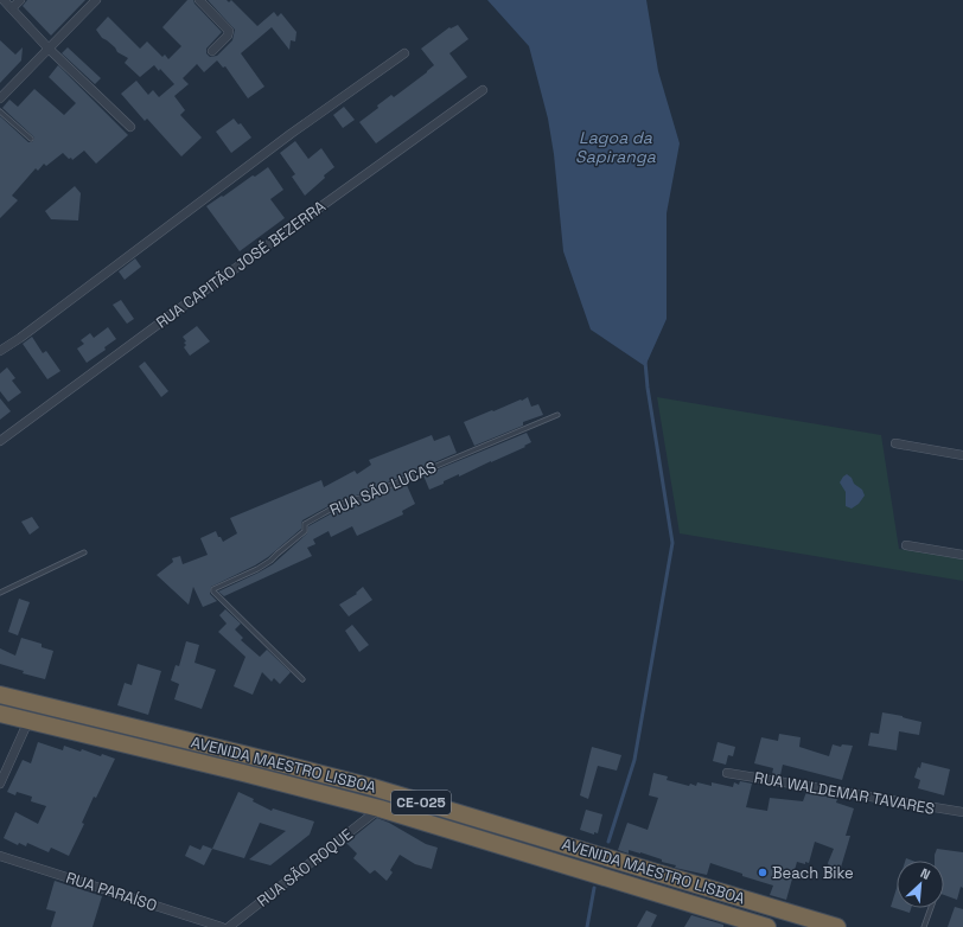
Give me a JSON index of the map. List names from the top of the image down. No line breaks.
{"streets":{"highway":["AVENIDA MAESTRO LISBOA","CE-025"],"street":["RUA CAPITÃO JOSÉ BEZERRA","RUA WALDEMAR TAVARES","RUA SÃO ROQUE","RUA PARAÍSO"],"lane":["RUA SÃO LUCAS"]},"crossings":[["AVENIDA MAESTRO LISBOA","RUA SÃO ROQUE"]],"water":["Lagoa da Sapiranga"],"places":["Beach Bike"],"north":"top right"}
